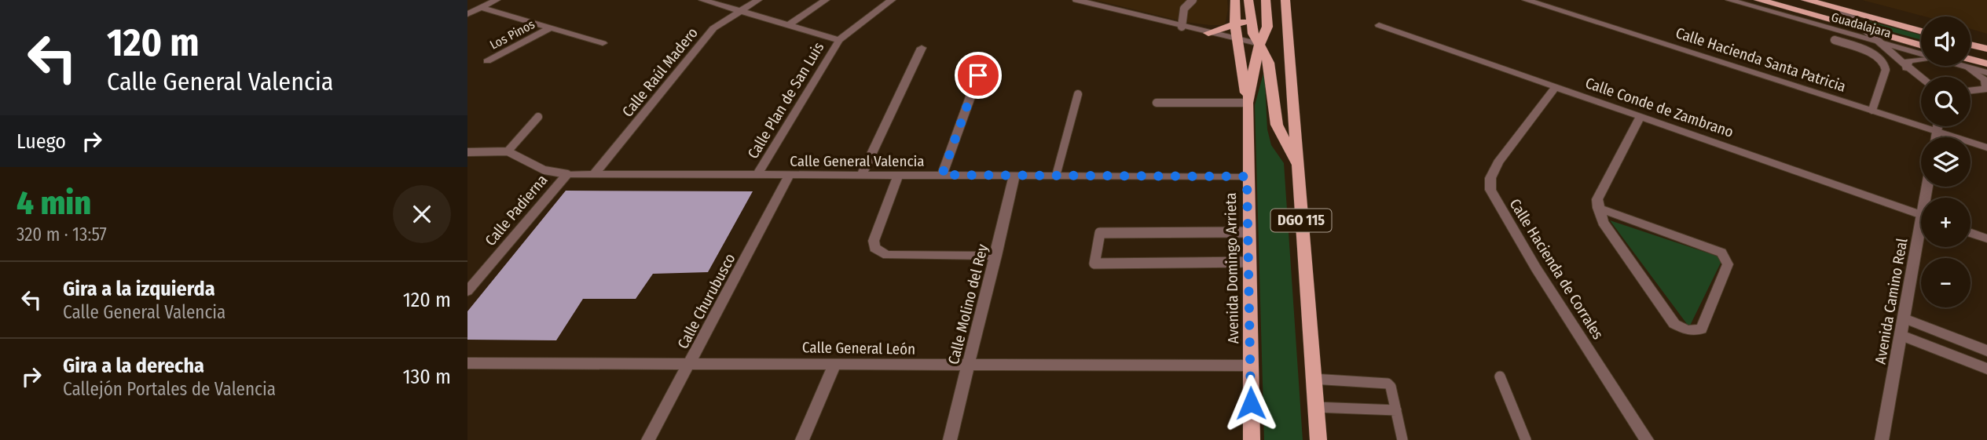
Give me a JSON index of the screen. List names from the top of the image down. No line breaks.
{"streets":{"main road":["DGO 115","Avenida Domingo Arrieta"],"street":["Guadalajara","Los Pinos","Calle Hacienda Santa Patricia","Calle Raúl Madero","Calle Plan de San Luis","Calle Conde de Zambrano","Calle General Valencia","Calle Padierna","Calle Hacienda de Corrales","Calle Churubusco","Avenida Camino Real","Calle Molino del Rey","Calle General León"]},"crossings":[["Calle Raúl Madero","Calle General Valencia"],["Calle Plan de San Luis","Calle General Valencia"],["Calle Conde de Zambrano","Calle Hacienda de Corrales"],["Calle General Valencia","Calle Padierna"],["Calle General Valencia","Avenida Domingo Arrieta"],["Calle General Valencia","Calle Churubusco"],["Calle General Valencia","Calle Molino del Rey"],["Avenida Domingo Arrieta","Calle General León"],["Calle Churubusco","Calle General León"],["Calle Molino del Rey","Calle General León"]],"page":{"turn":["120 m","Calle General Valencia"],"map_buttons":["+","−"],"then":"Luego","heading":["4 min","320 m · 13:57"],"list":[{"name":"Gira a la izquierda","note":"Calle General Valencia","value":"120 m"},{"name":"Gira a la derecha","note":"Callejón Portales de Valencia","value":"130 m"}]}}
